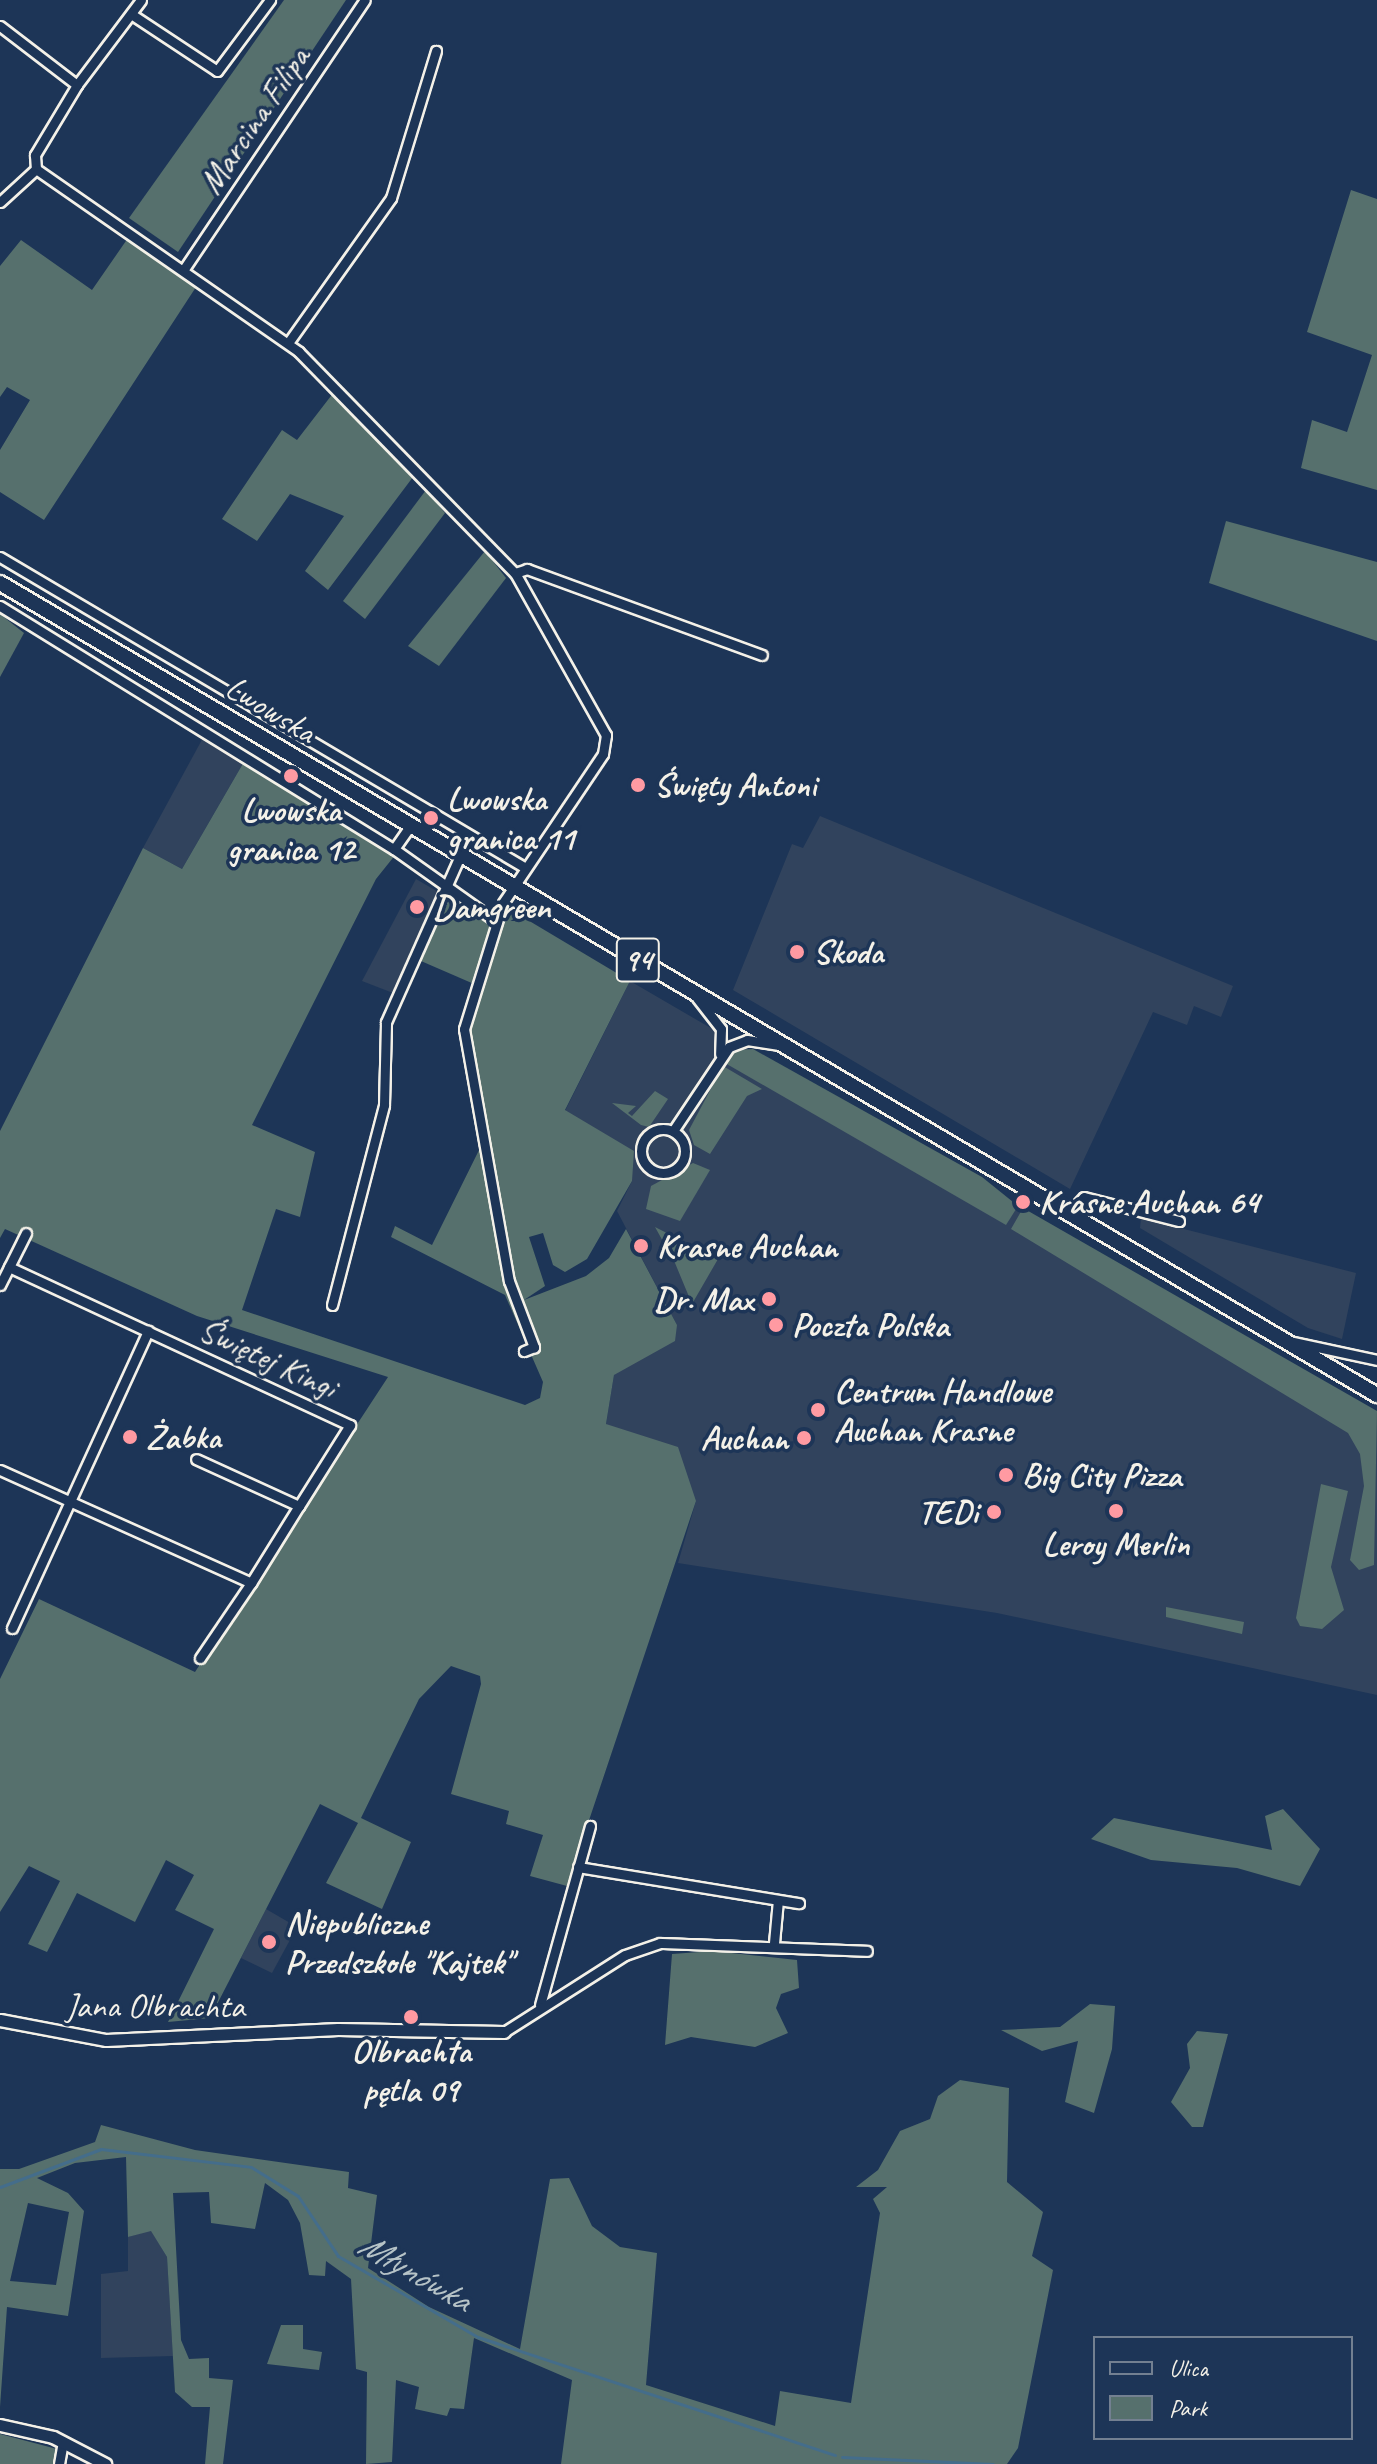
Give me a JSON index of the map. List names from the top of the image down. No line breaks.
{"streets":{"main road":["Lwowska","94"],"street":["Marcina Filipa","Świętej Kingi","Jana Olbrachta"]},"crossings":[["Lwowska","94"]],"water":["Młynówka"],"places":["Lwowska granica 12","Święty Antoni","Lwowska granica 11","Damgreen","Skoda","Krasne Auchan 64","Krasne Auchan","Dr. Max","Poczta Polska","Centrum Handlowe Auchan Krasne","Żabka","Auchan","Big City Pizza","Leroy Merlin","TEDi","Niepubliczne Przedszkole \"Kajtek\"","Olbrachta pętla 09"],"legend":["Ulica","Park"]}
